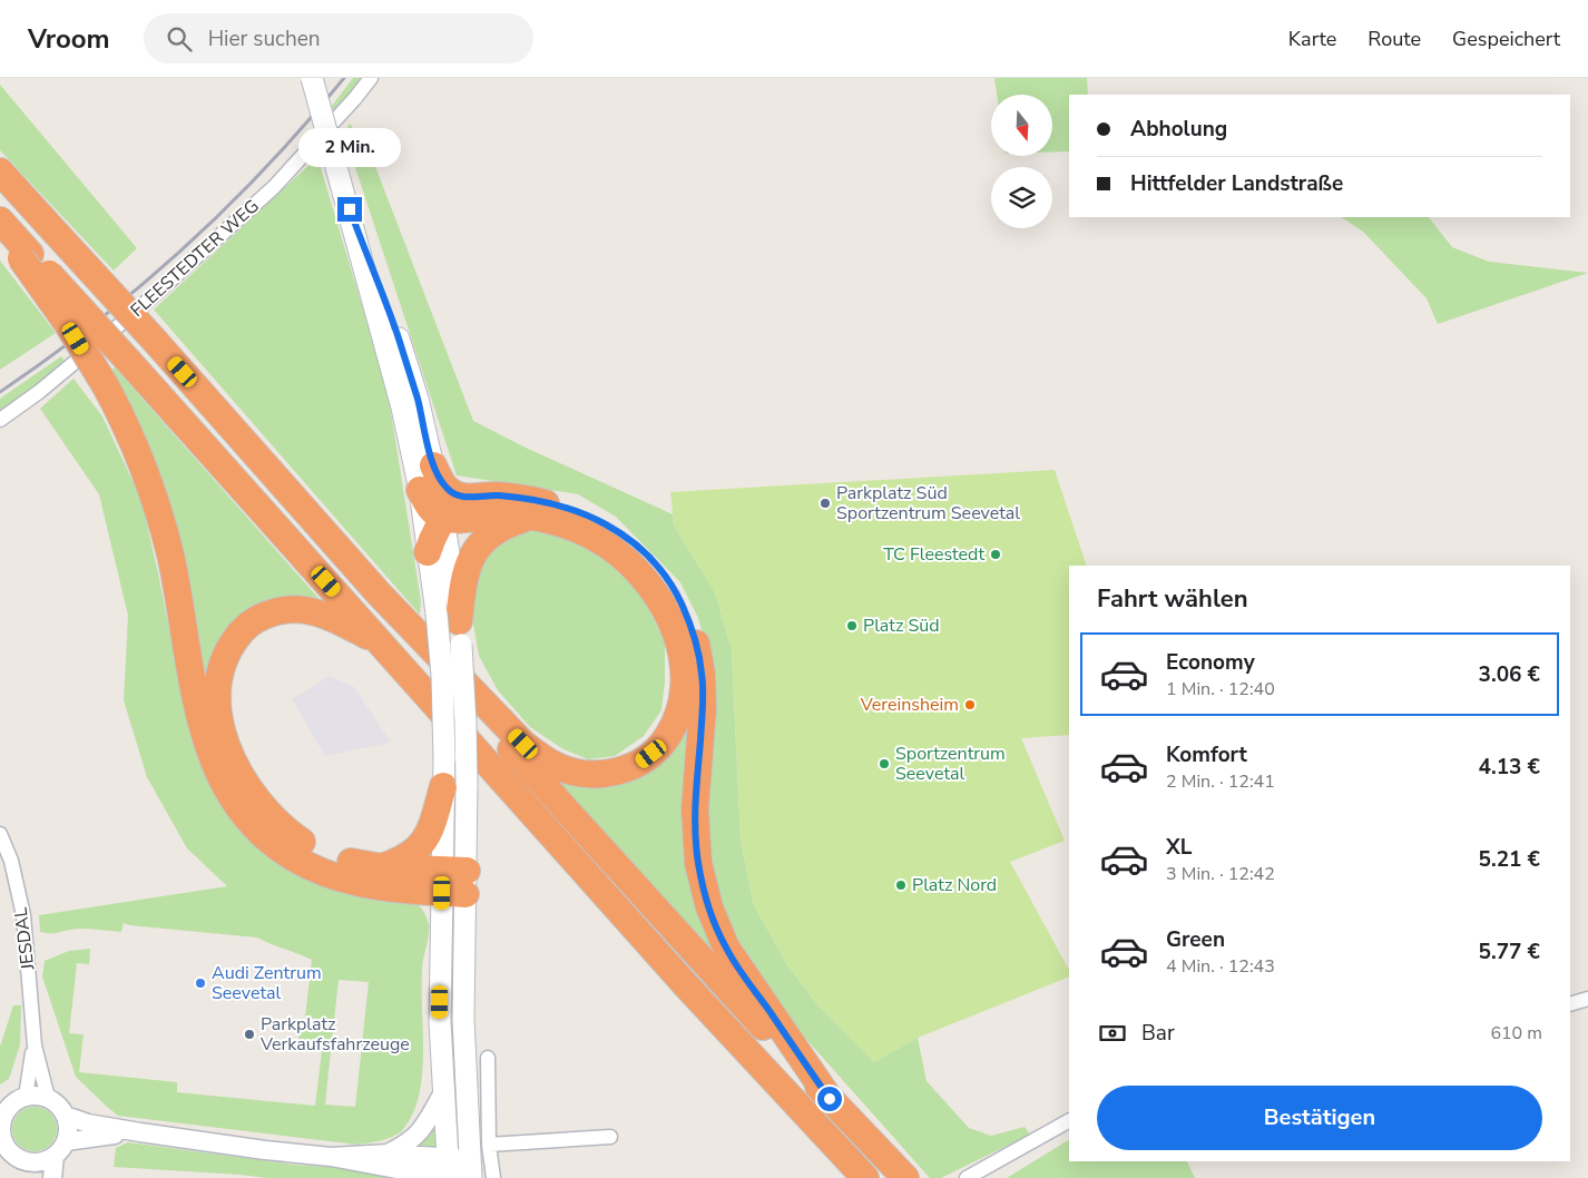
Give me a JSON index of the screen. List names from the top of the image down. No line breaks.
{"streets":{"street":["FLEESTEDTER WEG","JESDAL"]},"places":["Parkplatz Süd Sportzentrum Seevetal","TC Fleestedt","Platz Süd","Vereinsheim","Sportzentrum Seevetal","Platz Nord","Audi Zentrum Seevetal","Parkplatz Verkaufsfahrzeuge"],"north":"bottom","page":{"header":"Vroom","search":"Hier suchen","nav":["Karte","Route","Gespeichert"],"banner":["Abholung","Hittfelder Landstraße"],"bubble":"2 Min.","heading":"Fahrt wählen","list":[{"name":"Economy","note":"1 Min. · 12:40","value":"3.06 €"},{"name":"Komfort","note":"2 Min. · 12:41","value":"4.13 €"},{"name":"XL","note":"3 Min. · 12:42","value":"5.21 €"},{"name":"Green","note":"4 Min. · 12:43","value":"5.77 €"}],"pay":["Bar","610 m"],"buttons":"Bestätigen"}}
